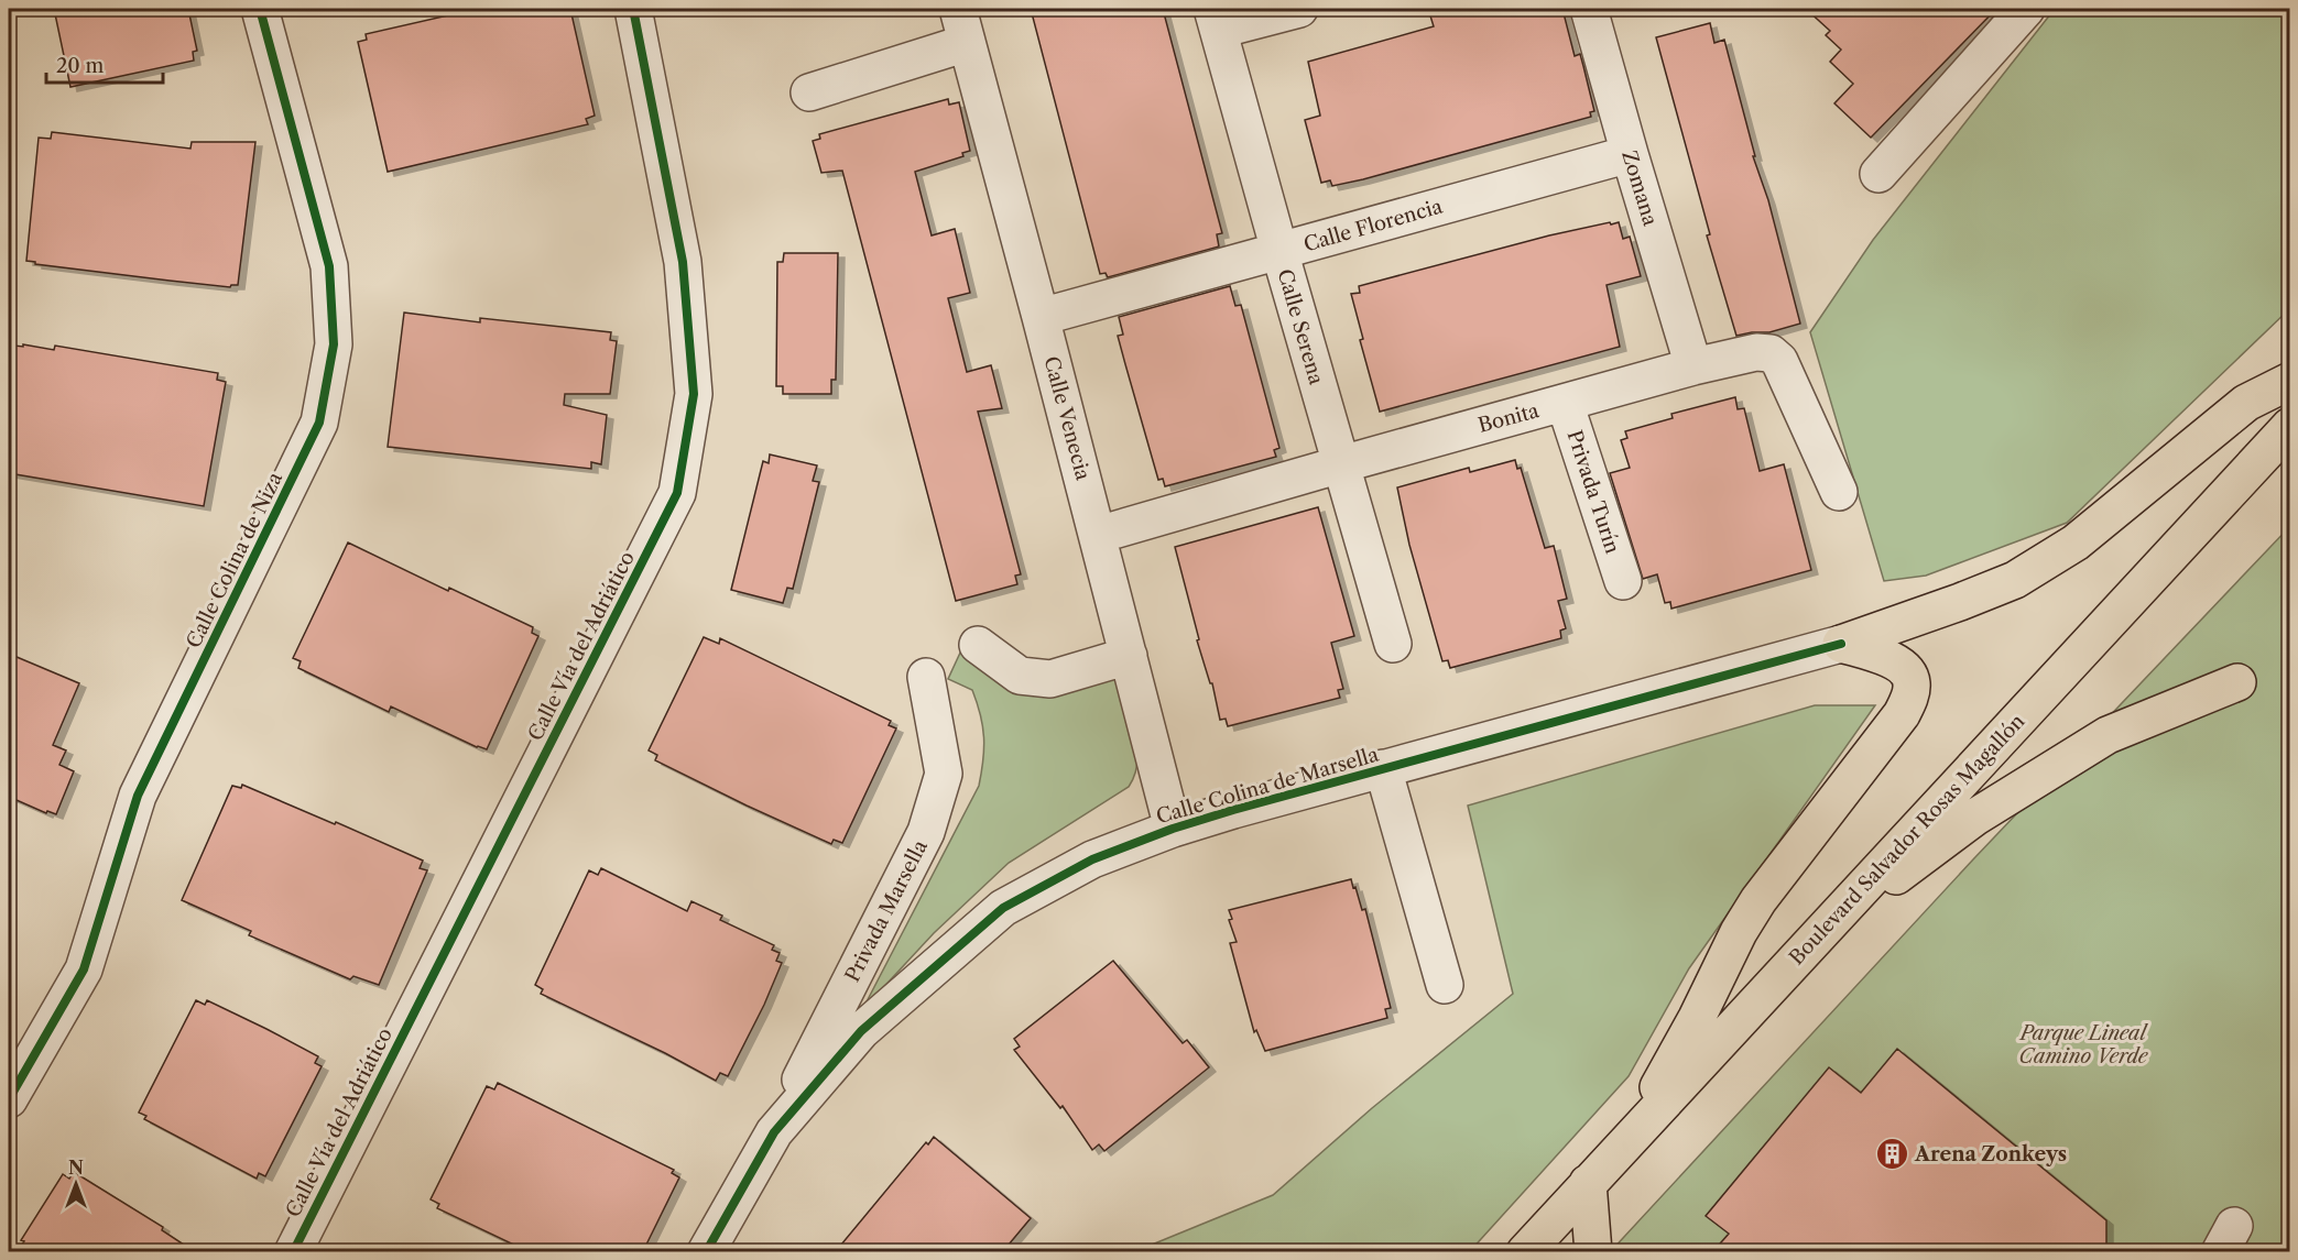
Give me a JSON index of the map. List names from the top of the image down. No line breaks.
{"streets":{"highway":["Boulevard Salvador Rosas Magallón"],"street":["Zomana","Calle Florencia","Calle Serena","Calle Venecia","Bonita","Privada Turín","Calle Colina de Niza","Calle Vía del Adriático","Calle Colina de Marsella","Privada Marsella"]},"crossings":[["Zomana","Calle Florencia"],["Zomana","Bonita"],["Calle Florencia","Calle Serena"],["Calle Florencia","Calle Venecia"],["Calle Serena","Bonita"],["Calle Venecia","Bonita"],["Calle Venecia","Calle Colina de Marsella"],["Bonita","Privada Turín"],["Calle Colina de Marsella","Privada Marsella"]],"parks":["Parque Lineal Camino Verde"],"places":{"building":["Arena Zonkeys"]},"scale_bar":"20 m","north":"top"}
